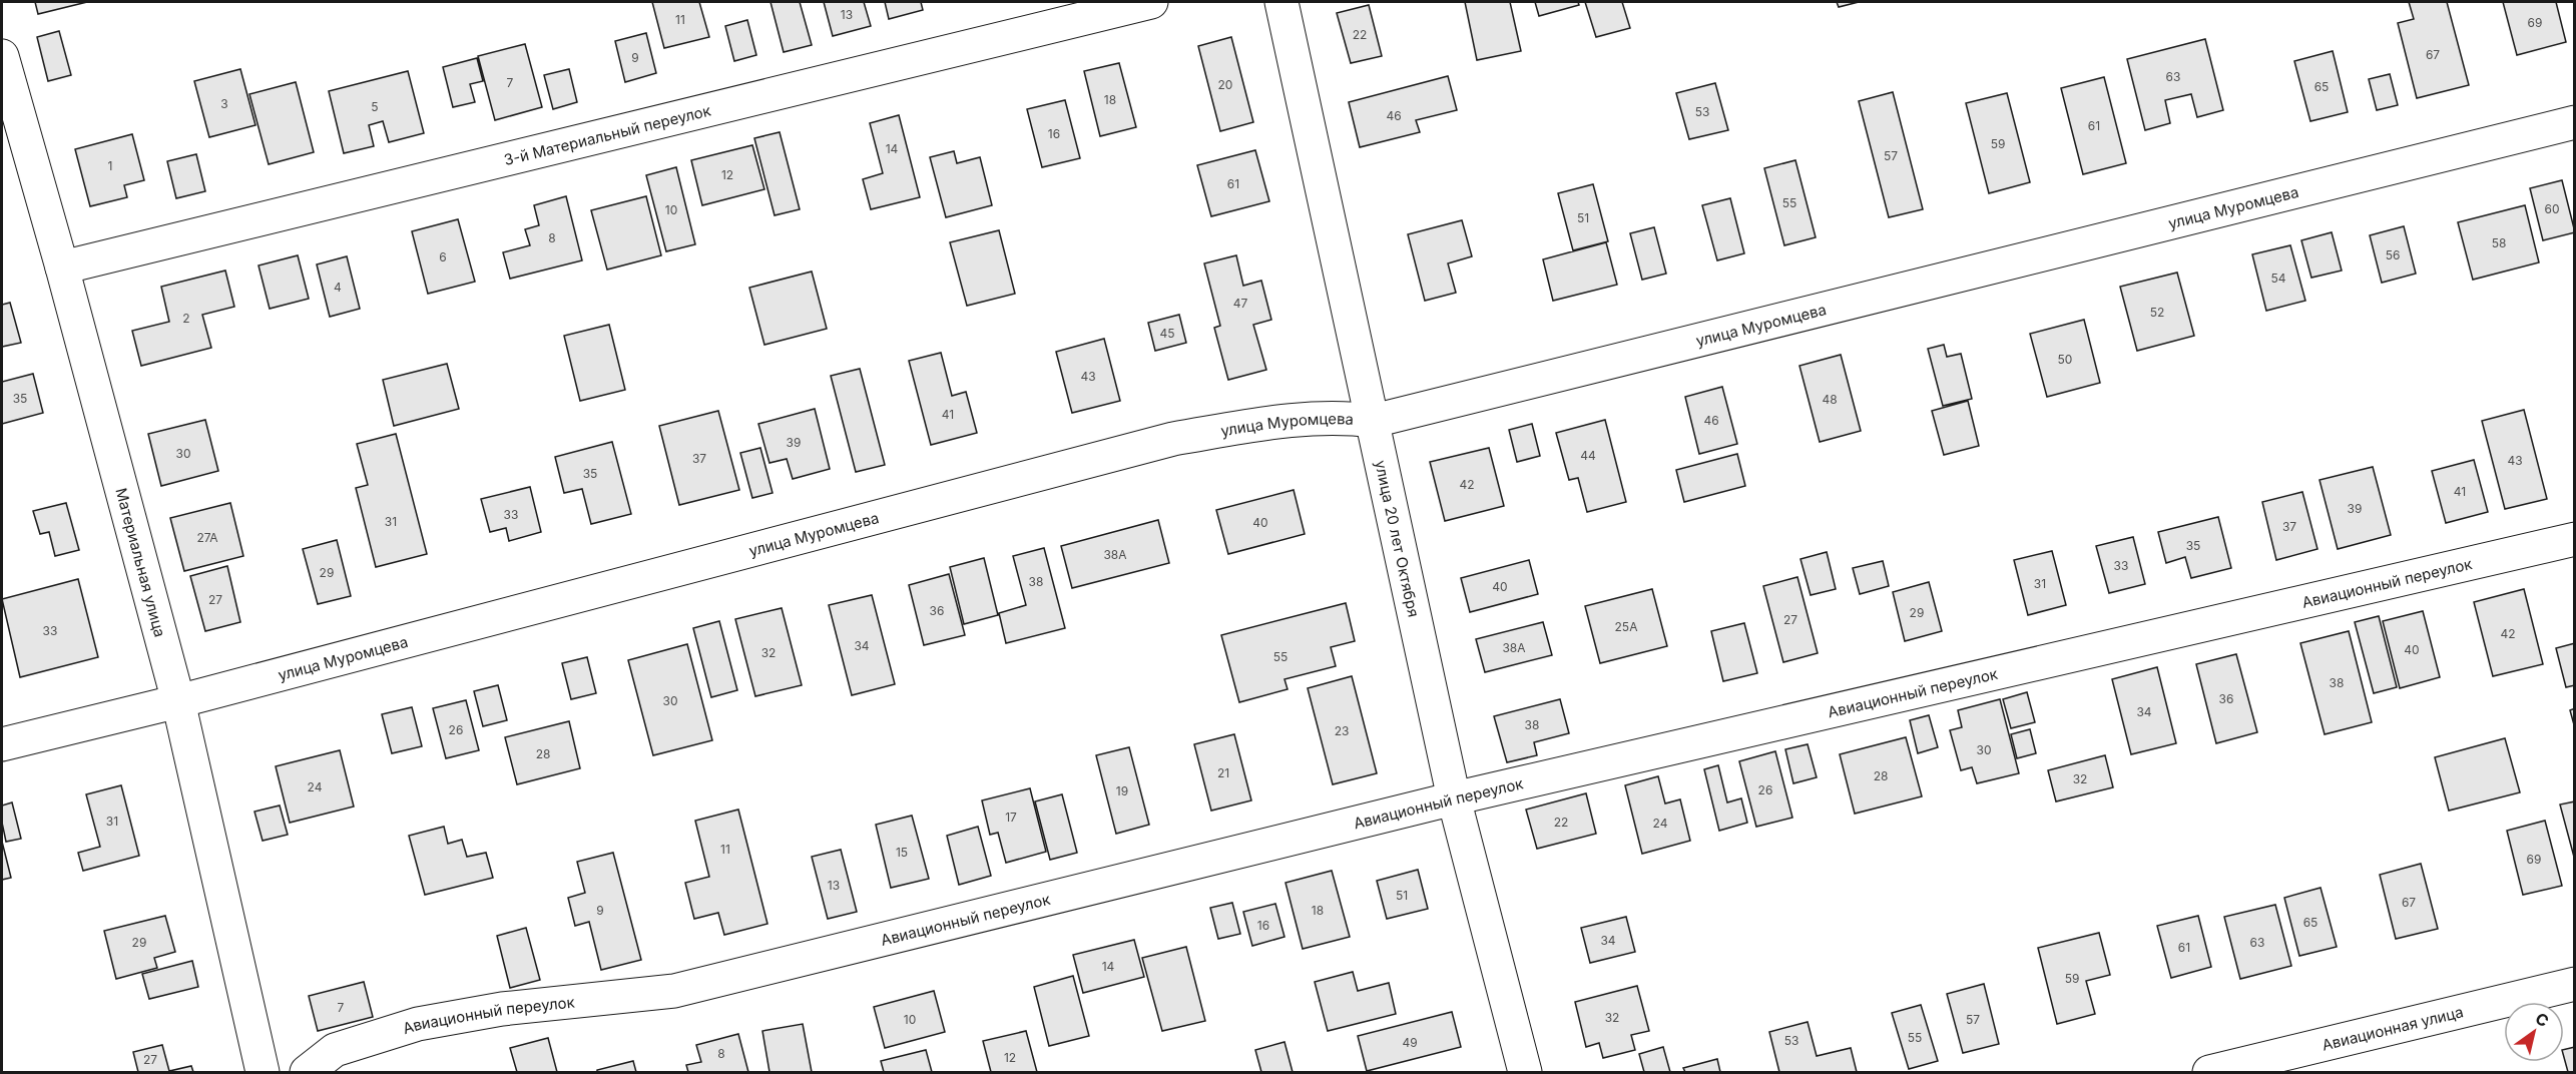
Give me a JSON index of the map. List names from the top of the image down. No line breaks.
{"streets":{"street":["3-й Материальный переулок","улица Муромцева","улица 20 лет Октября","Материальная улица","Авиационный переулок","Авиационная улица"]},"crossings":[["3-й Материальный переулок","Материальная улица"],["улица Муромцева","улица 20 лет Октября"],["улица Муромцева","Материальная улица"],["улица 20 лет Октября","Авиационный переулок"]],"house_numbers":["13","11","69","22","67","9","63","7","20","65","18","3","5","53","46","61","16","59","14","57","1","12","61","55","60","10","51","8","58","56","6","54","4","47","52","2","45","50","43","35","48","41","46","39","30","44","37","43","35","42","41","39","33","31","40","37","27А","35","38А","33","29","38","31","40","27","36","29","27","25А","33","42","34","38А","40","32","55","38","36","30","34","38","26","23","30","28","21","28","32","24","26","19","17","31","22","24","11","15","69","13","51","67","9","18","65","16","34","29","63","61","14","59","7","32","10","57","55","53","49","8","12","27"],"north":"top right"}
